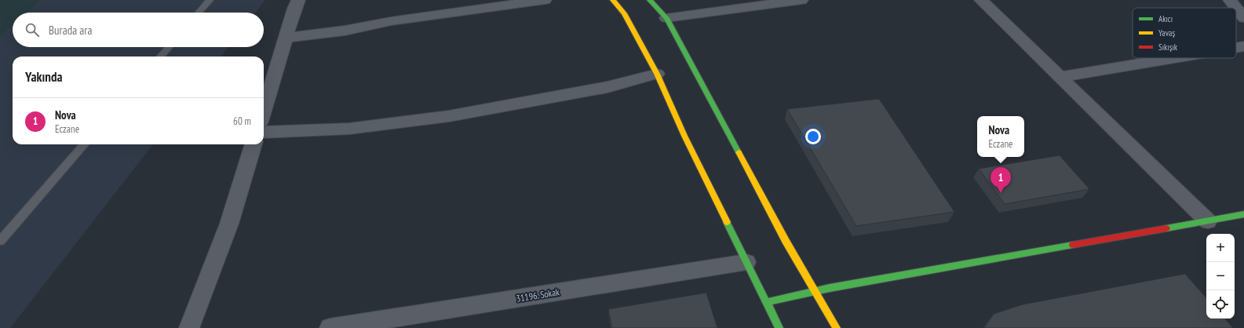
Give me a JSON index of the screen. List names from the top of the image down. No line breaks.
{"streets":{"street":["31196. Sokak"]},"legend":["Akıcı","Yavaş","Sıkışık"],"page":{"search":"Burada ara","heading":"Yakında","list":[{"mark":"1","name":"Nova","note":"Eczane","value":"60 m"}],"popup":["Nova","Eczane"],"pins":"1","map_buttons":["+","−"]}}
